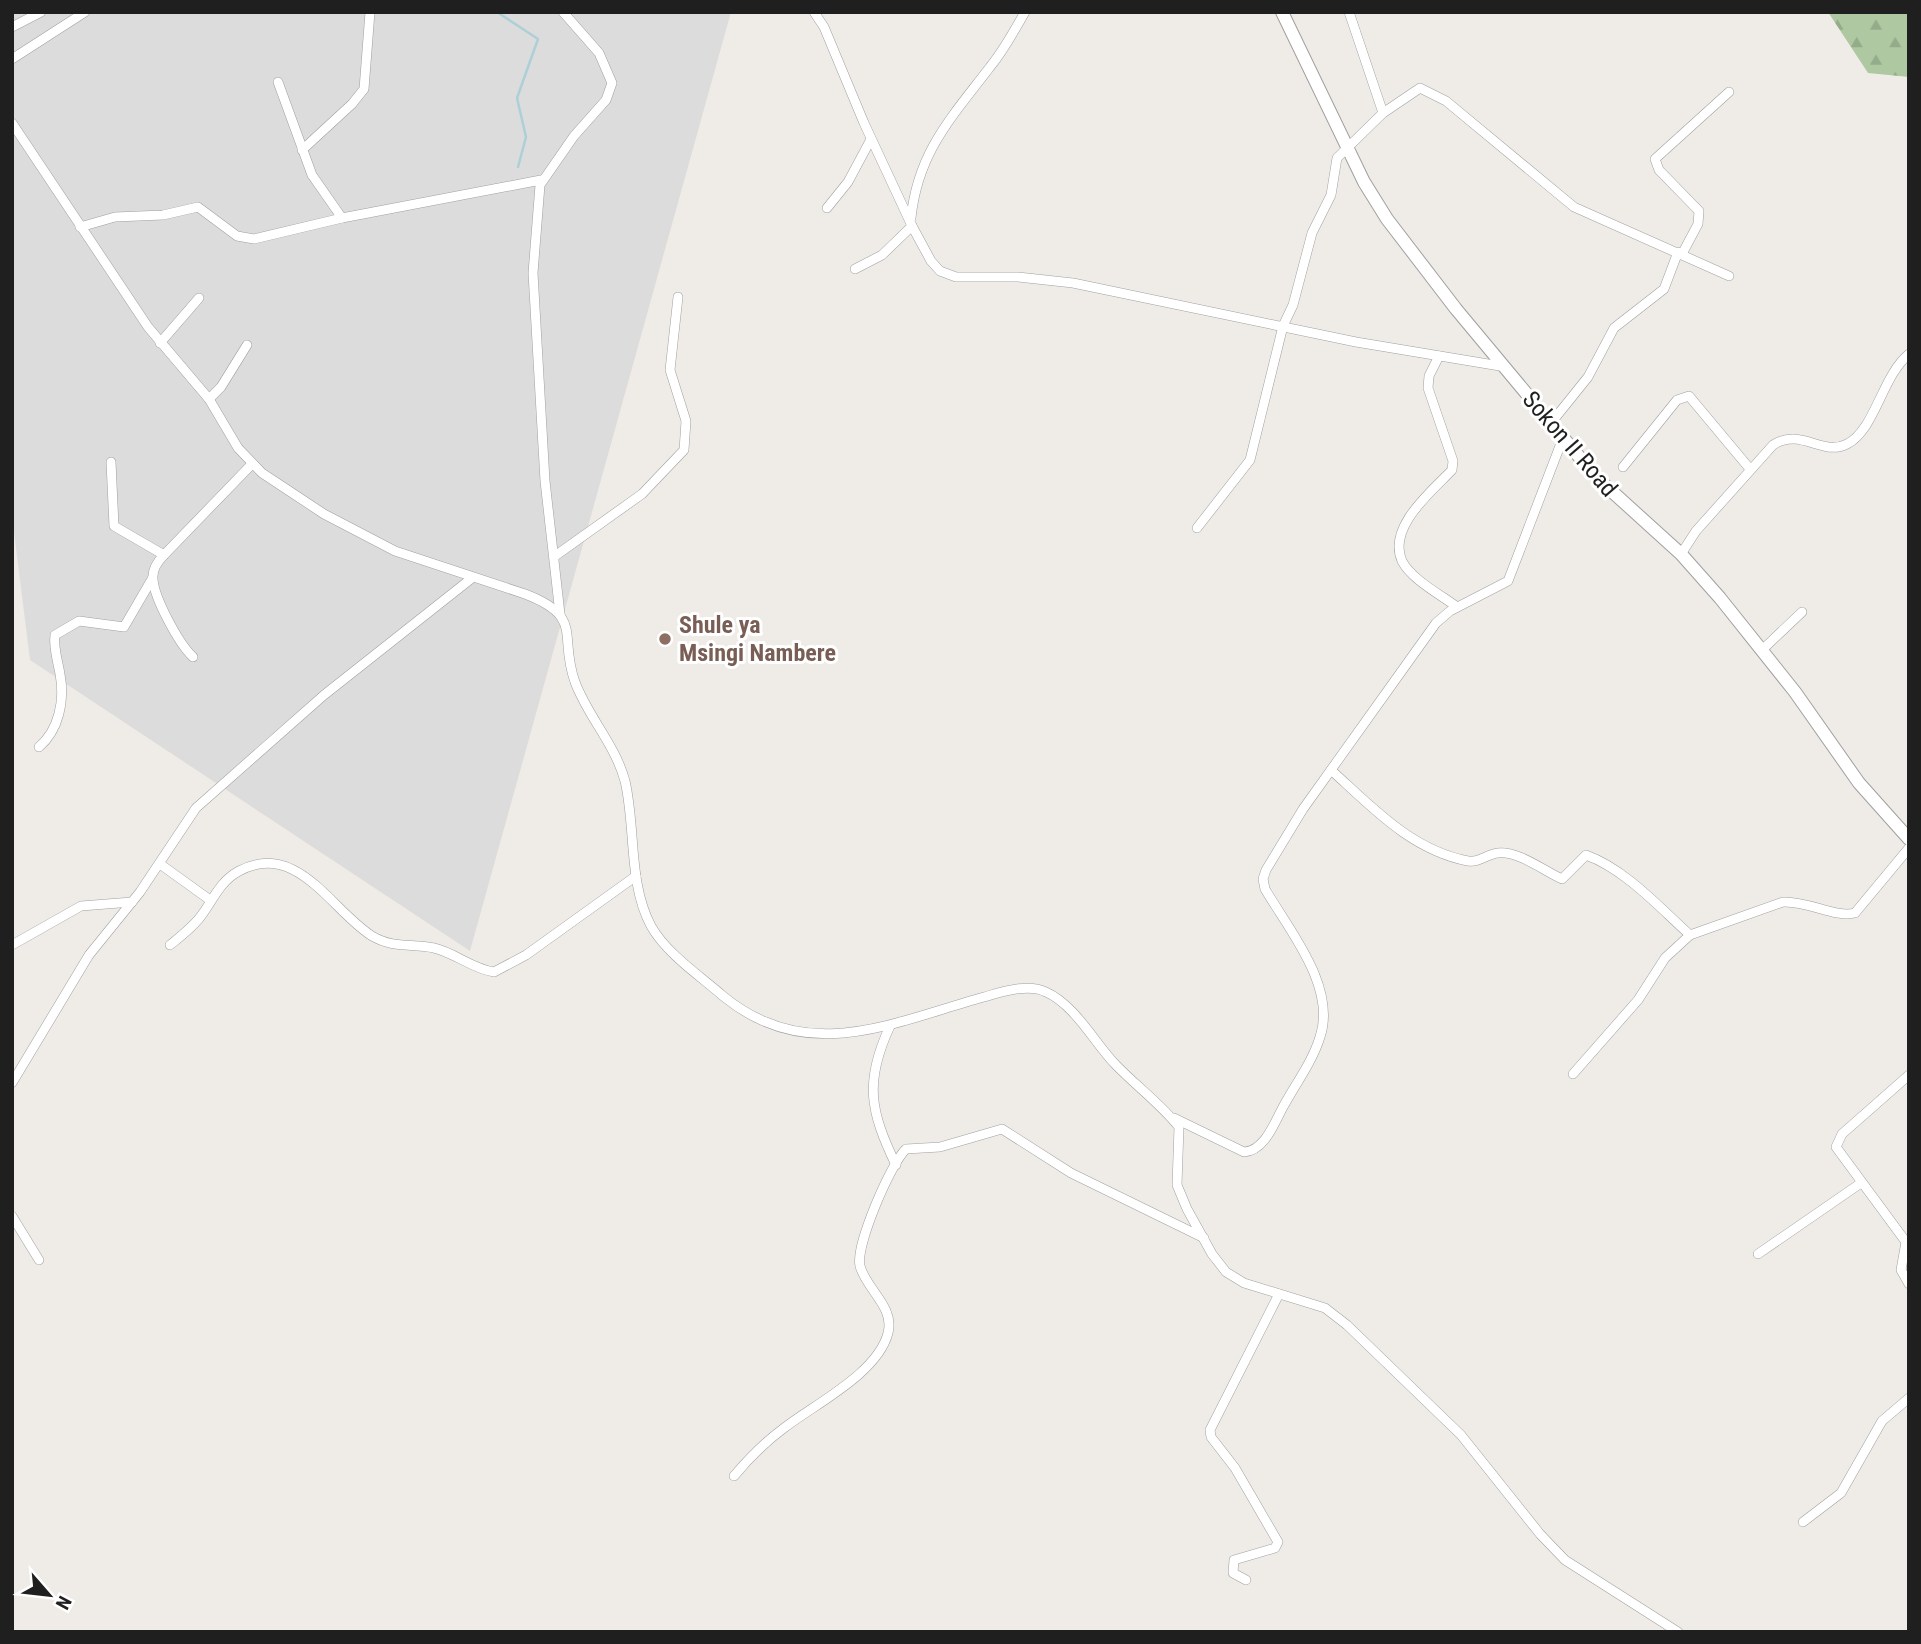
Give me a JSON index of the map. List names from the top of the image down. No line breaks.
{"streets":{"street":["Sokon II Road"]},"places":["Shule ya Msingi Nambere"],"north":"bottom right"}
